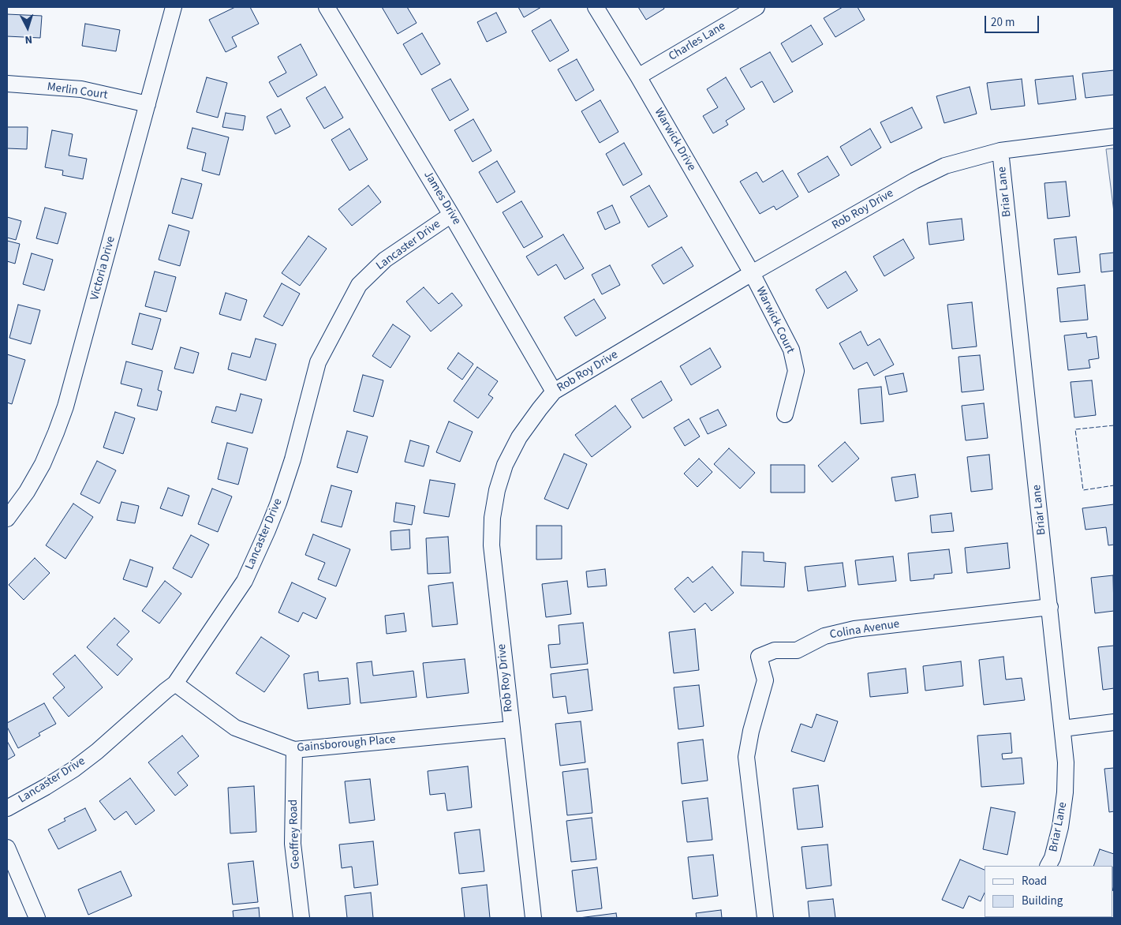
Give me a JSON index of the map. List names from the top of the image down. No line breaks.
{"streets":{"street":["Charles Lane","Merlin Court","Warwick Drive","Briar Lane","James Drive","Rob Roy Drive","Lancaster Drive","Victoria Drive","Warwick Court","Colina Avenue","Gainsborough Place","Geoffrey Road"]},"crossings":[["Charles Lane","Warwick Drive"],["Merlin Court","Victoria Drive"],["Warwick Drive","Rob Roy Drive"],["Warwick Drive","Warwick Court"],["Briar Lane","Rob Roy Drive"],["Briar Lane","Colina Avenue"],["James Drive","Rob Roy Drive"],["James Drive","Lancaster Drive"],["Rob Roy Drive","Warwick Court"],["Rob Roy Drive","Gainsborough Place"],["Lancaster Drive","Gainsborough Place"],["Gainsborough Place","Geoffrey Road"]],"legend":["Road","Building"],"scale_bar":"20 m","north":"bottom"}
